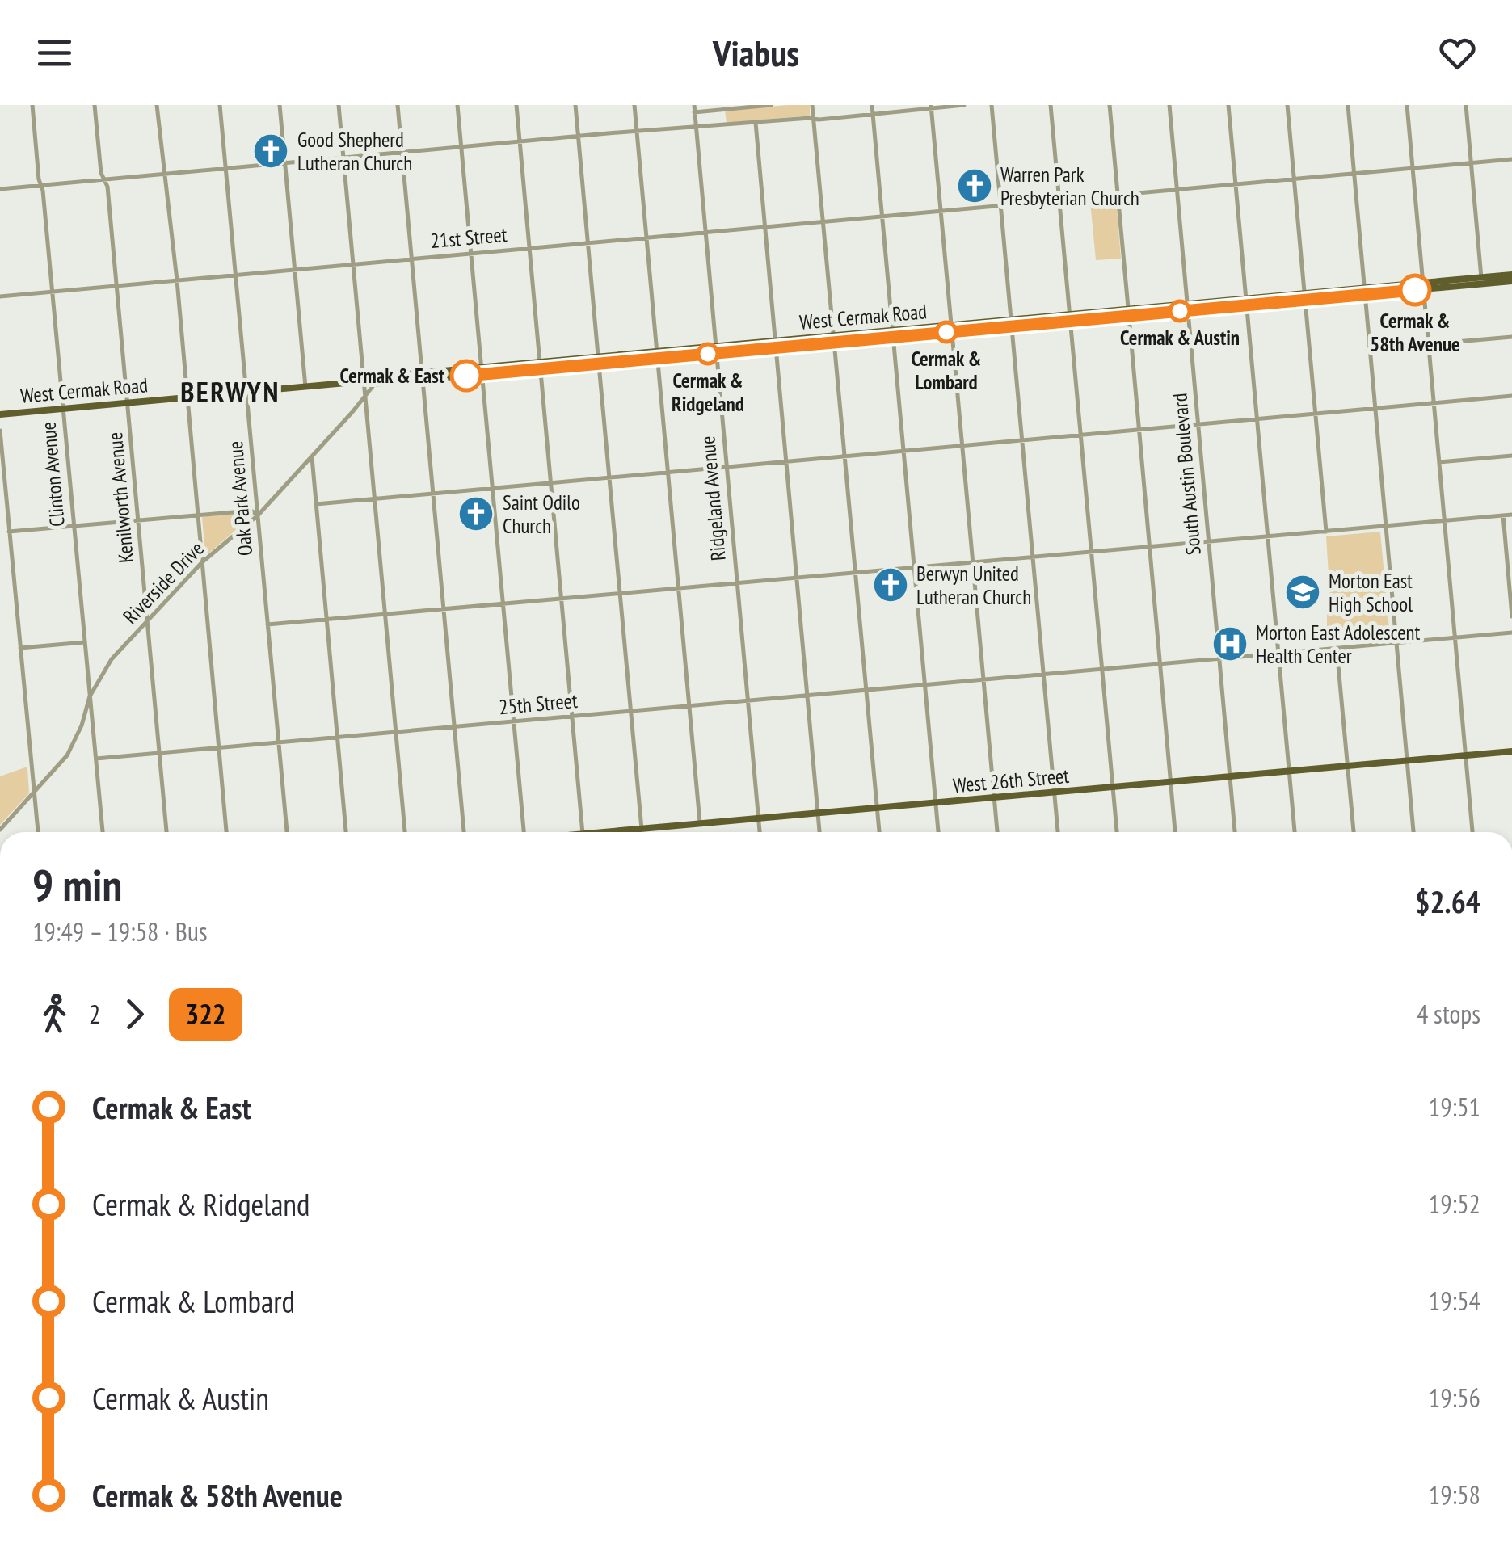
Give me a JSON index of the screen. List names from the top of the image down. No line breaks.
{"streets":{"main road":["West Cermak Road","West 26th Street"],"street":["21st Street","Clinton Avenue","South Austin Boulevard","Kenilworth Avenue","Oak Park Avenue","Ridgeland Avenue","Riverside Drive","25th Street"]},"crossings":[["21st Street","Clinton Avenue"],["21st Street","South Austin Boulevard"],["21st Street","Kenilworth Avenue"],["21st Street","Oak Park Avenue"],["21st Street","Ridgeland Avenue"],["West Cermak Road","Clinton Avenue"],["West Cermak Road","South Austin Boulevard"],["West Cermak Road","Kenilworth Avenue"],["West Cermak Road","Oak Park Avenue"],["West Cermak Road","Ridgeland Avenue"],["West Cermak Road","Riverside Drive"],["Clinton Avenue","Riverside Drive"],["Clinton Avenue","25th Street"],["South Austin Boulevard","25th Street"],["South Austin Boulevard","West 26th Street"],["Kenilworth Avenue","Riverside Drive"],["Kenilworth Avenue","25th Street"],["Oak Park Avenue","Riverside Drive"],["Oak Park Avenue","25th Street"],["Ridgeland Avenue","25th Street"],["Ridgeland Avenue","West 26th Street"]],"districts":["BERWYN"],"places":{"church":["Good Shepherd Lutheran Church","Warren Park Presbyterian Church","Saint Odilo Church","Berwyn United Lutheran Church"],"other":["Cermak & 58th Avenue","Cermak & Austin","Cermak & Lombard","Cermak & Ridgeland","Cermak & East"],"school or university":["Morton East High School"],"hospital":["Morton East Adolescent Health Center"]},"lines":["bus line 322"],"page":{"header":"Viabus","heading":["9 min","19:49 – 19:58 · Bus","$2.64"],"legs":["2","322","4 stops"],"list":[{"name":"Cermak & East","value":"19:51"},{"name":"Cermak & Ridgeland","value":"19:52"},{"name":"Cermak & Lombard","value":"19:54"},{"name":"Cermak & Austin","value":"19:56"},{"name":"Cermak & 58th Avenue","value":"19:58"}]}}
